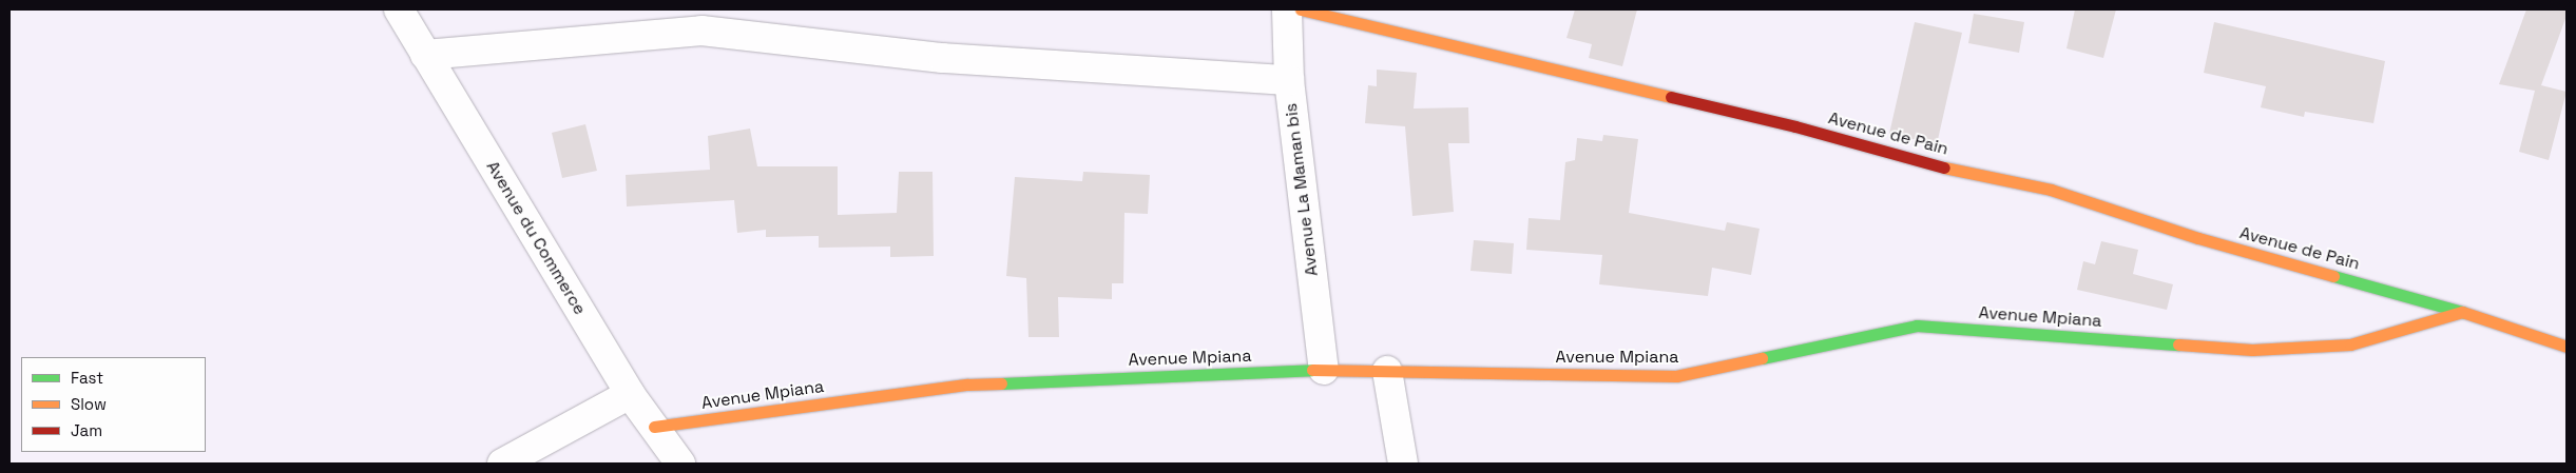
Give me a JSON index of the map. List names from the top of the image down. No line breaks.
{"streets":{"street":["Avenue de Pain","Avenue La Maman bis","Avenue du Commerce","Avenue Mpiana"]},"crossings":[["Avenue de Pain","Avenue Mpiana"],["Avenue La Maman bis","Avenue Mpiana"],["Avenue du Commerce","Avenue Mpiana"]],"legend":["Fast","Slow","Jam"]}
